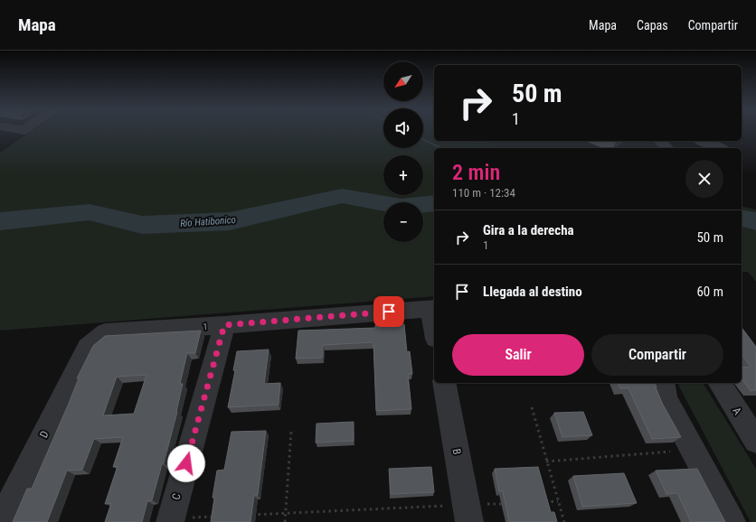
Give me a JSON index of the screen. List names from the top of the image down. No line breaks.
{"streets":{"street":["1","A","D","B","C"]},"crossings":[["1","D"],["1","C"]],"water":["Río Hatibonico"],"north":"bottom left","page":{"header":"Mapa","nav":["Mapa","Capas","Compartir"],"map_buttons":["+","−"],"turn":["50 m","1"],"heading":["2 min","110 m · 12:34"],"list":[{"name":"Gira a la derecha","note":"1","value":"50 m"},{"name":"Llegada al destino","value":"60 m"}],"buttons":["Salir","Compartir"]}}
